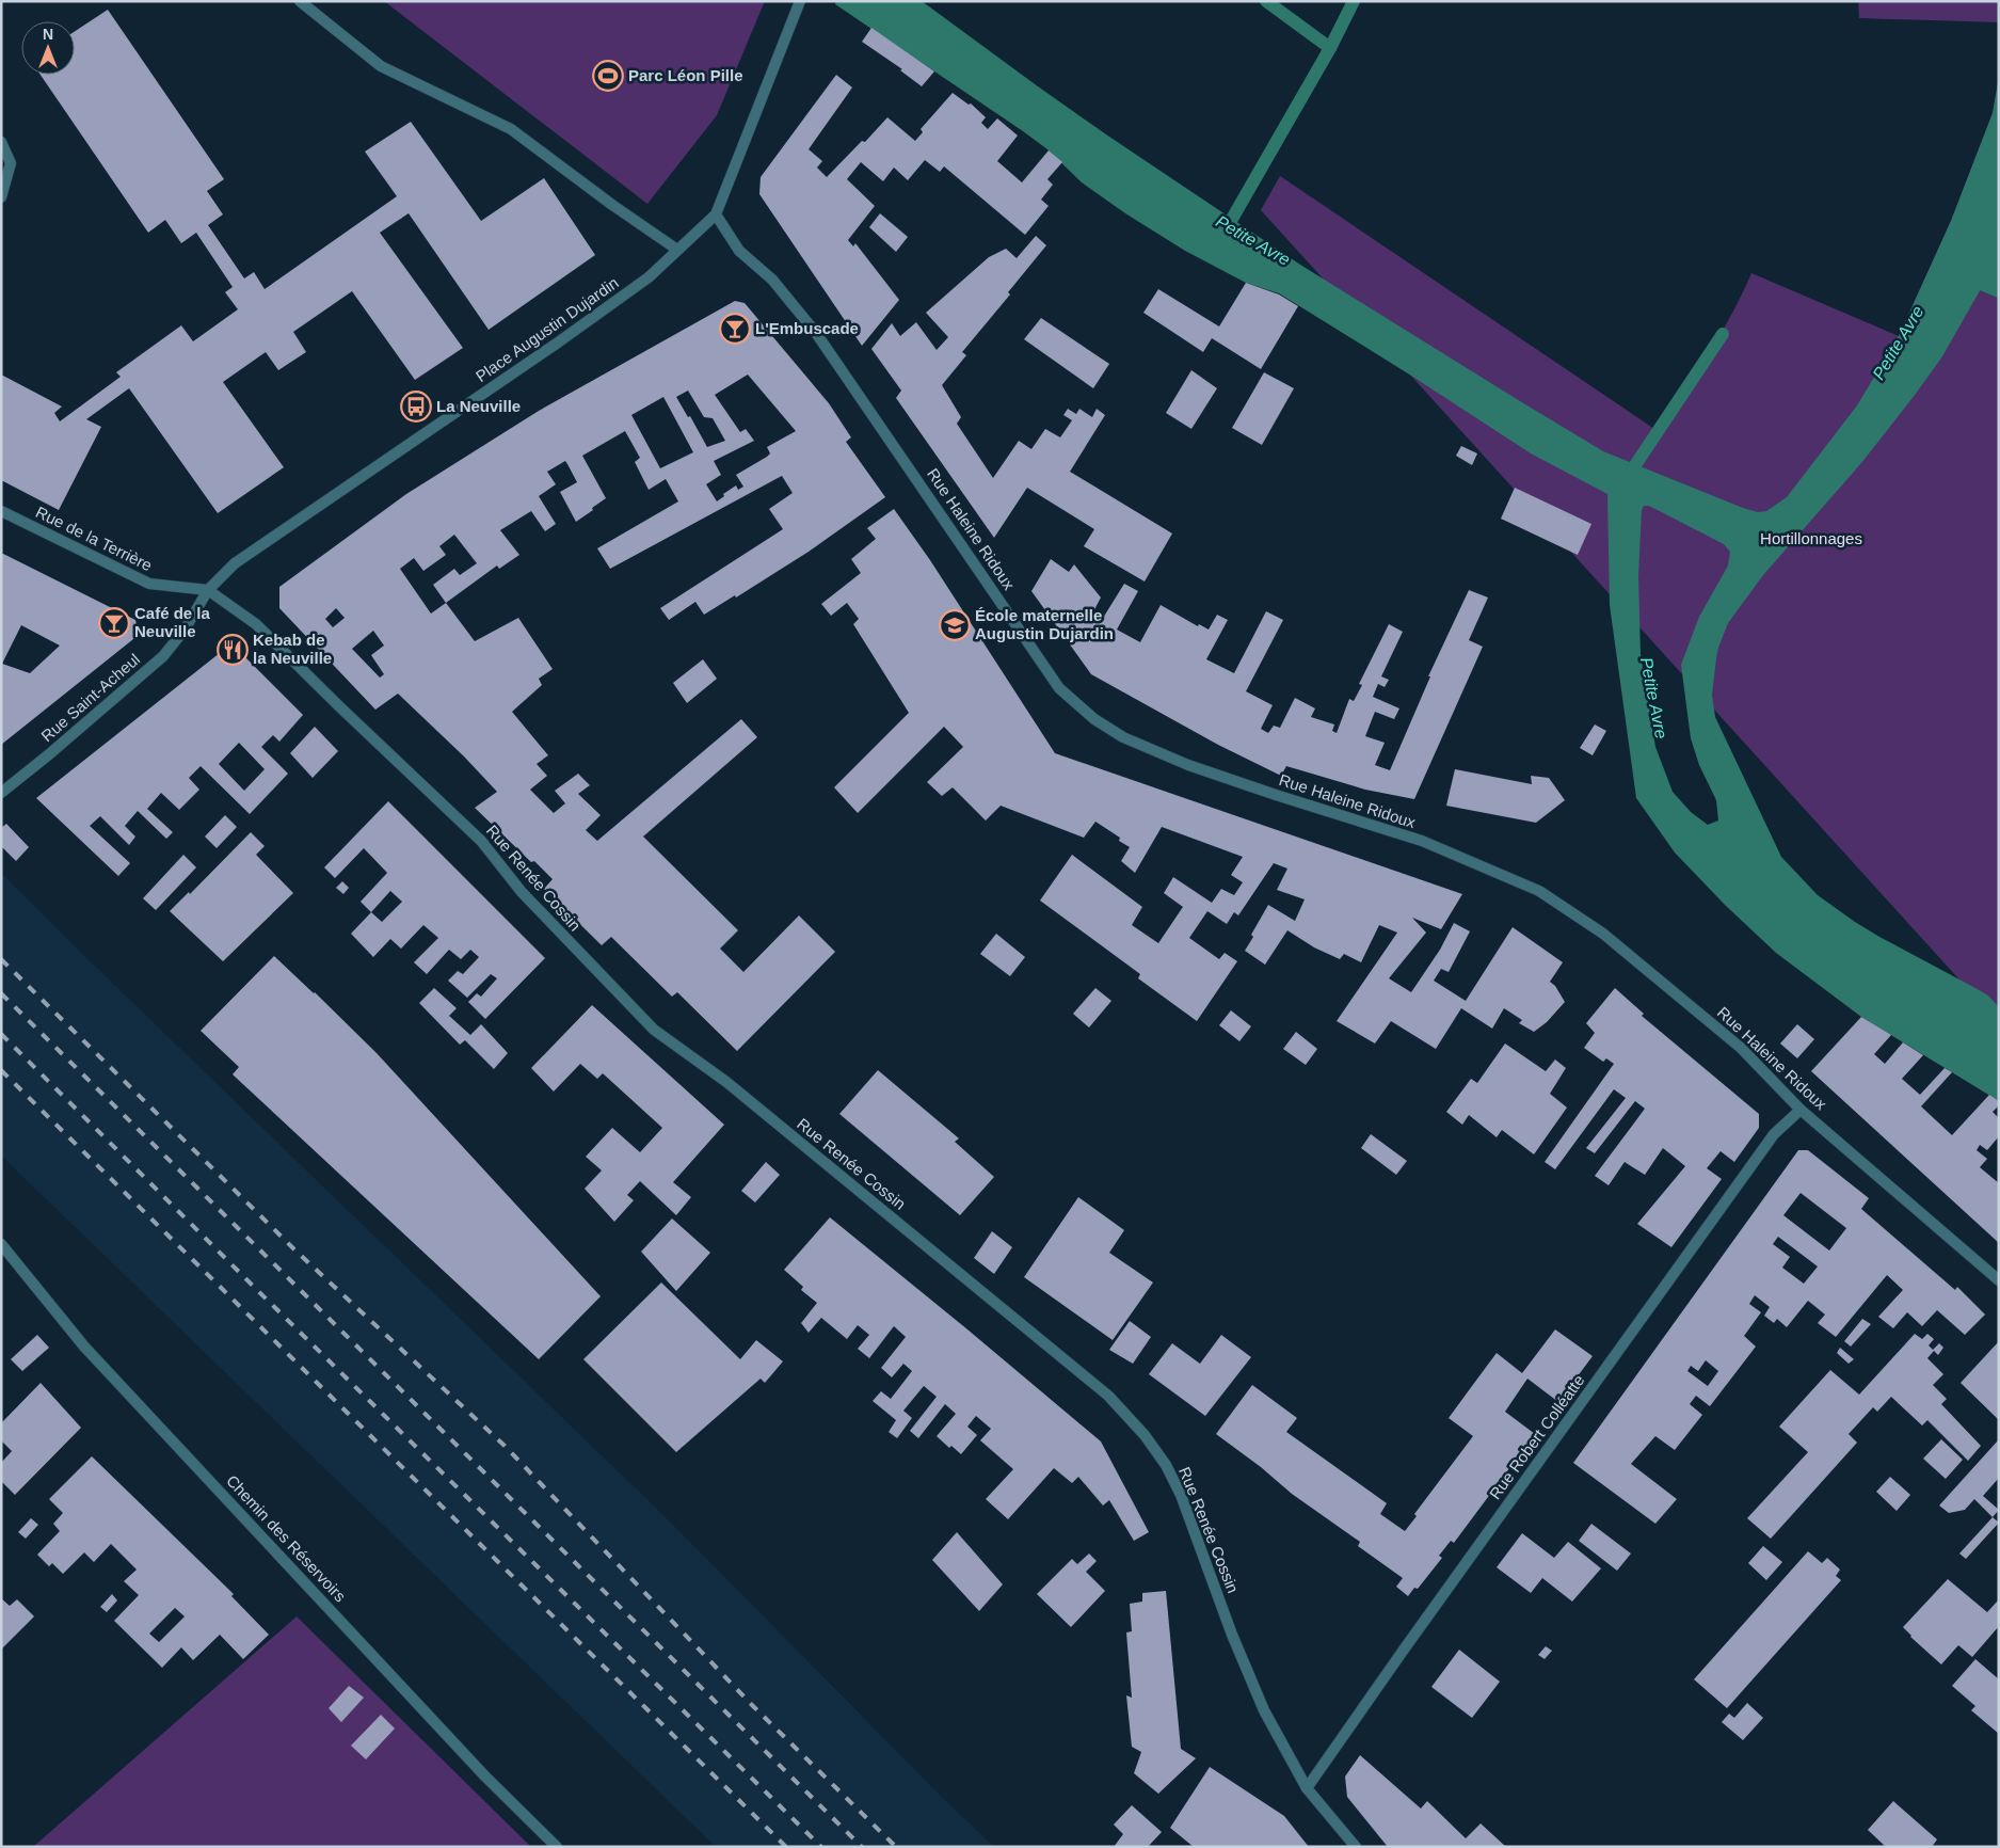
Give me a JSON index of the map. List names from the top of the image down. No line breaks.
{"streets":{"street":["Place Augustin Dujardin","Rue Haleine Ridoux","Rue de la Terrière","Rue Saint-Acheul","Rue Renée Cossin","Rue Robert Colléatte","Chemin des Réservoirs"]},"crossings":[["Place Augustin Dujardin","Rue Haleine Ridoux"],["Place Augustin Dujardin","Rue de la Terrière"],["Place Augustin Dujardin","Rue Saint-Acheul"],["Place Augustin Dujardin","Rue Renée Cossin"],["Rue Haleine Ridoux","Rue Robert Colléatte"],["Rue de la Terrière","Rue Saint-Acheul"],["Rue de la Terrière","Rue Renée Cossin"],["Rue Saint-Acheul","Rue Renée Cossin"],["Rue Renée Cossin","Rue Robert Colléatte"]],"water":["Petite Avre"],"parks":["Hortillonnages"],"places":{"sports":["Parc Léon Pille"],"bar":["L'Embuscade","Café de la Neuville"],"bus stop":["La Neuville"],"school or university":["École maternelle Augustin Dujardin"],"restaurant":["Kebab de la Neuville"]},"north":"top"}
